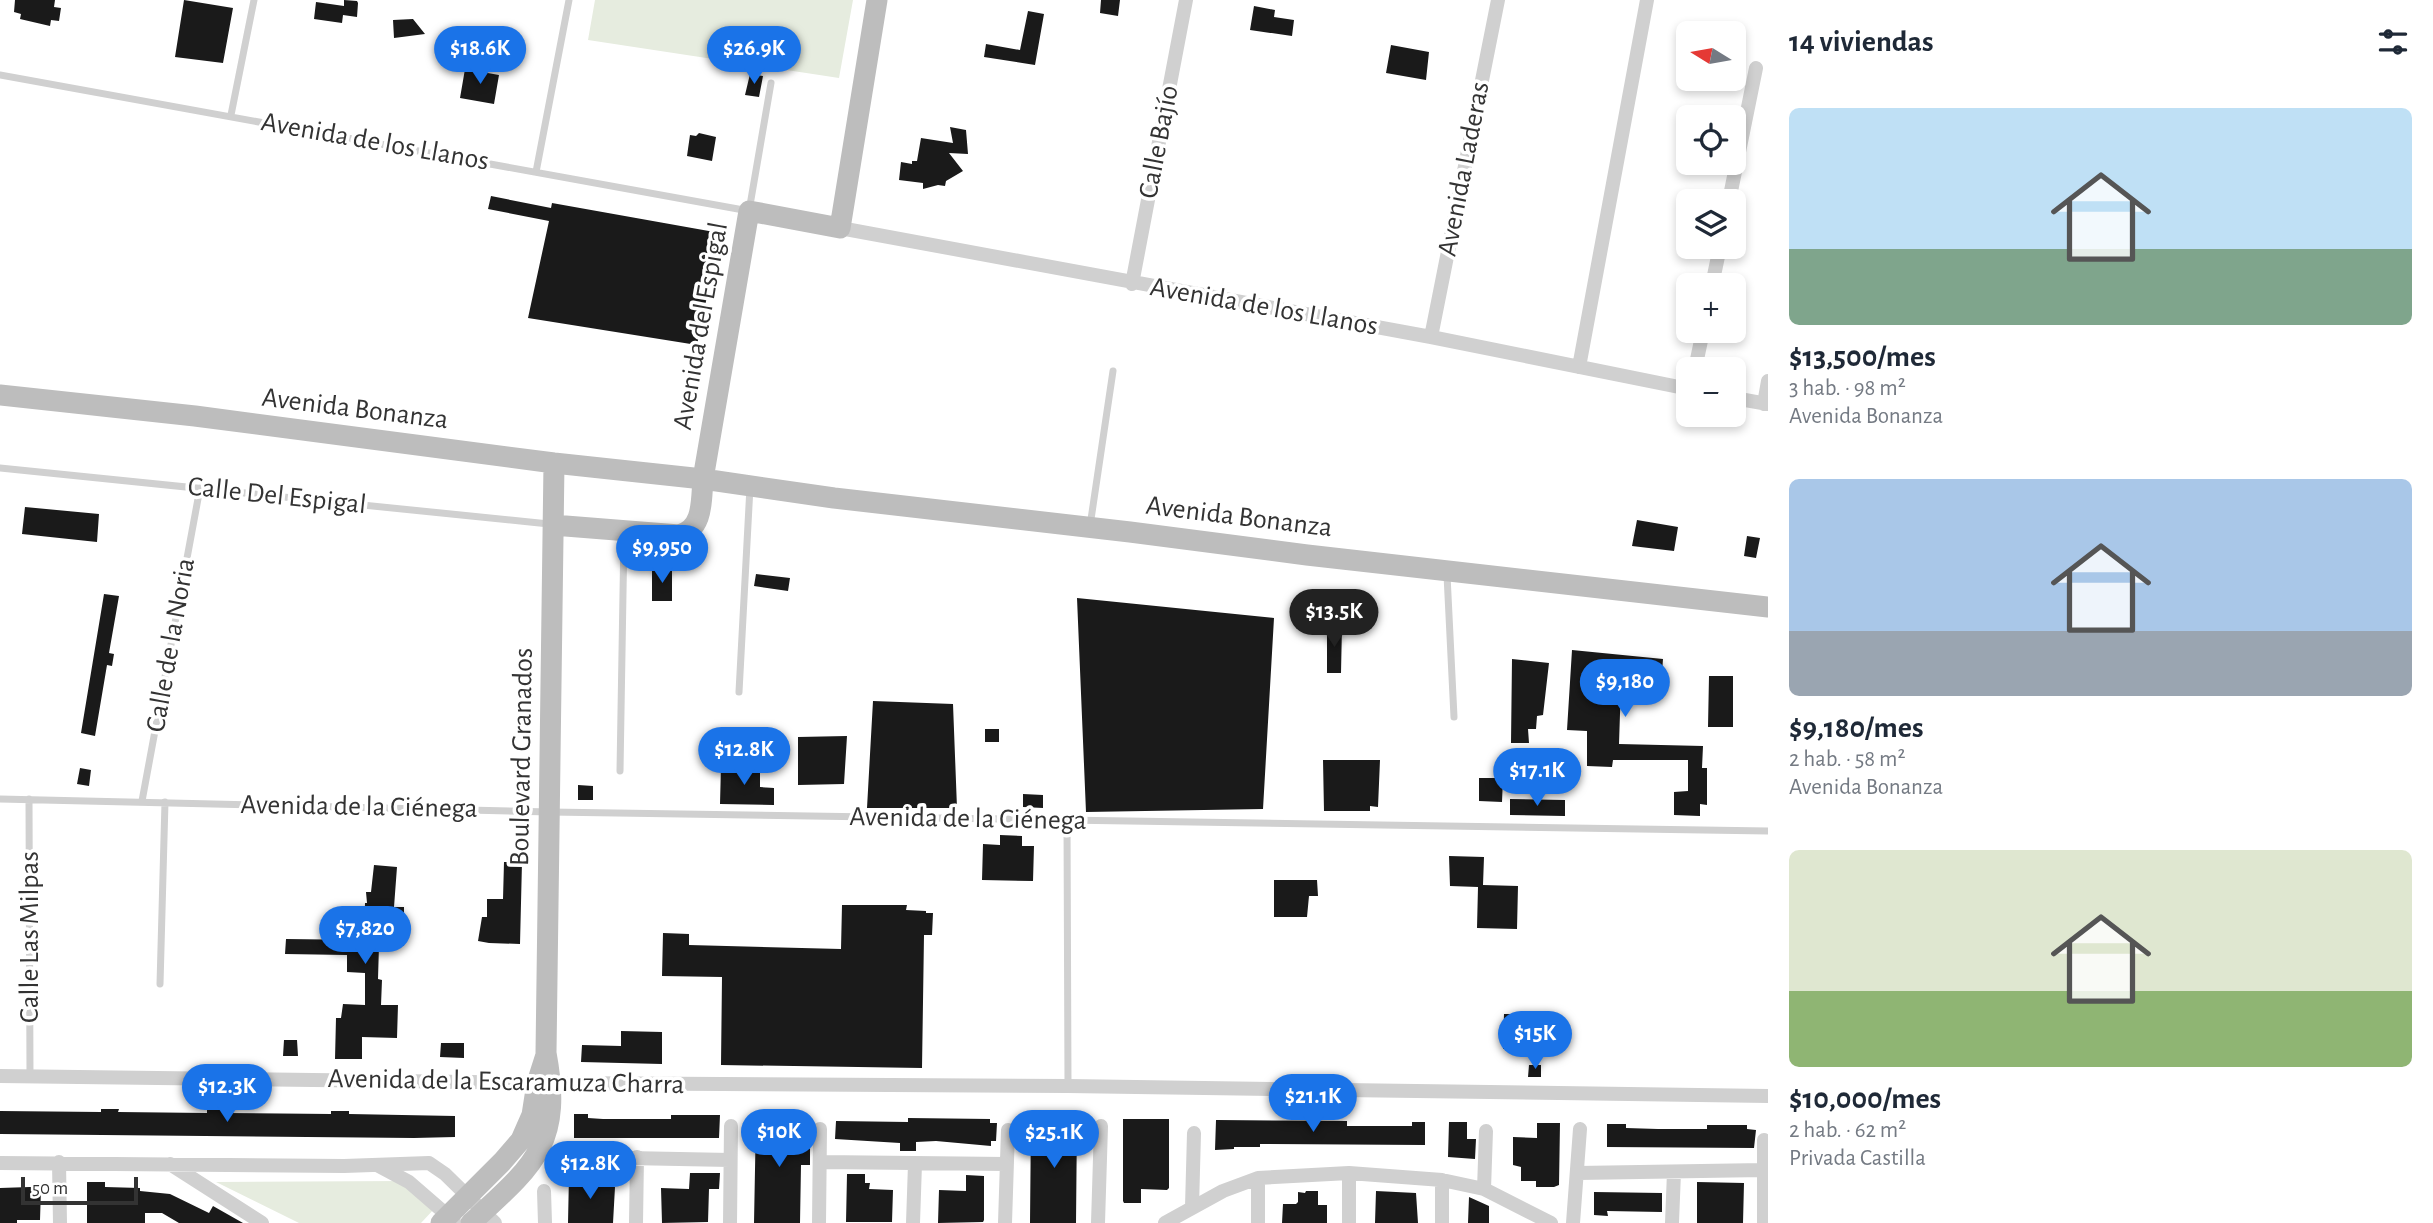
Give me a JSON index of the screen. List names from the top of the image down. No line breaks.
{"streets":{"street":["Avenida de los Llanos","Calle Bajío","Avenida Laderas","Avenida del Espigal","Avenida Bonanza","Boulevard Granados","Avenida de la Escaramuza Charra"],"lane":["Calle Del Espigal","Calle de la Noria","Avenida de la Ciénega","Calle Las Milpas"]},"crossings":[["Avenida de los Llanos","Calle Bajío"],["Avenida de los Llanos","Avenida Laderas"],["Avenida de los Llanos","Avenida del Espigal"],["Avenida del Espigal","Avenida Bonanza"],["Avenida Bonanza","Boulevard Granados"],["Calle Del Espigal","Calle de la Noria"],["Calle Del Espigal","Boulevard Granados"],["Calle de la Noria","Avenida de la Ciénega"],["Boulevard Granados","Avenida de la Ciénega"],["Boulevard Granados","Avenida de la Escaramuza Charra"],["Avenida de la Ciénega","Calle Las Milpas"],["Calle Las Milpas","Avenida de la Escaramuza Charra"]],"scale_bar":"50 m","north":"left","page":{"heading":"14 viviendas","map_buttons":["+","−"],"price":["$18.6K","$26.9K","$9,950","$13.5K","$9,180","$12.8K","$17.1K","$7,820","$15K","$12.3K","$21.1K","$10K","$25.1K","$12.8K"],"list":[{"name":"$13,500/mes","note":"3 hab. · 98 m² · Avenida Bonanza"},{"name":"$9,180/mes","note":"2 hab. · 58 m² · Avenida Bonanza"},{"name":"$10,000/mes","note":"2 hab. · 62 m² · Privada Castilla"}],"scale":"50 m"}}
